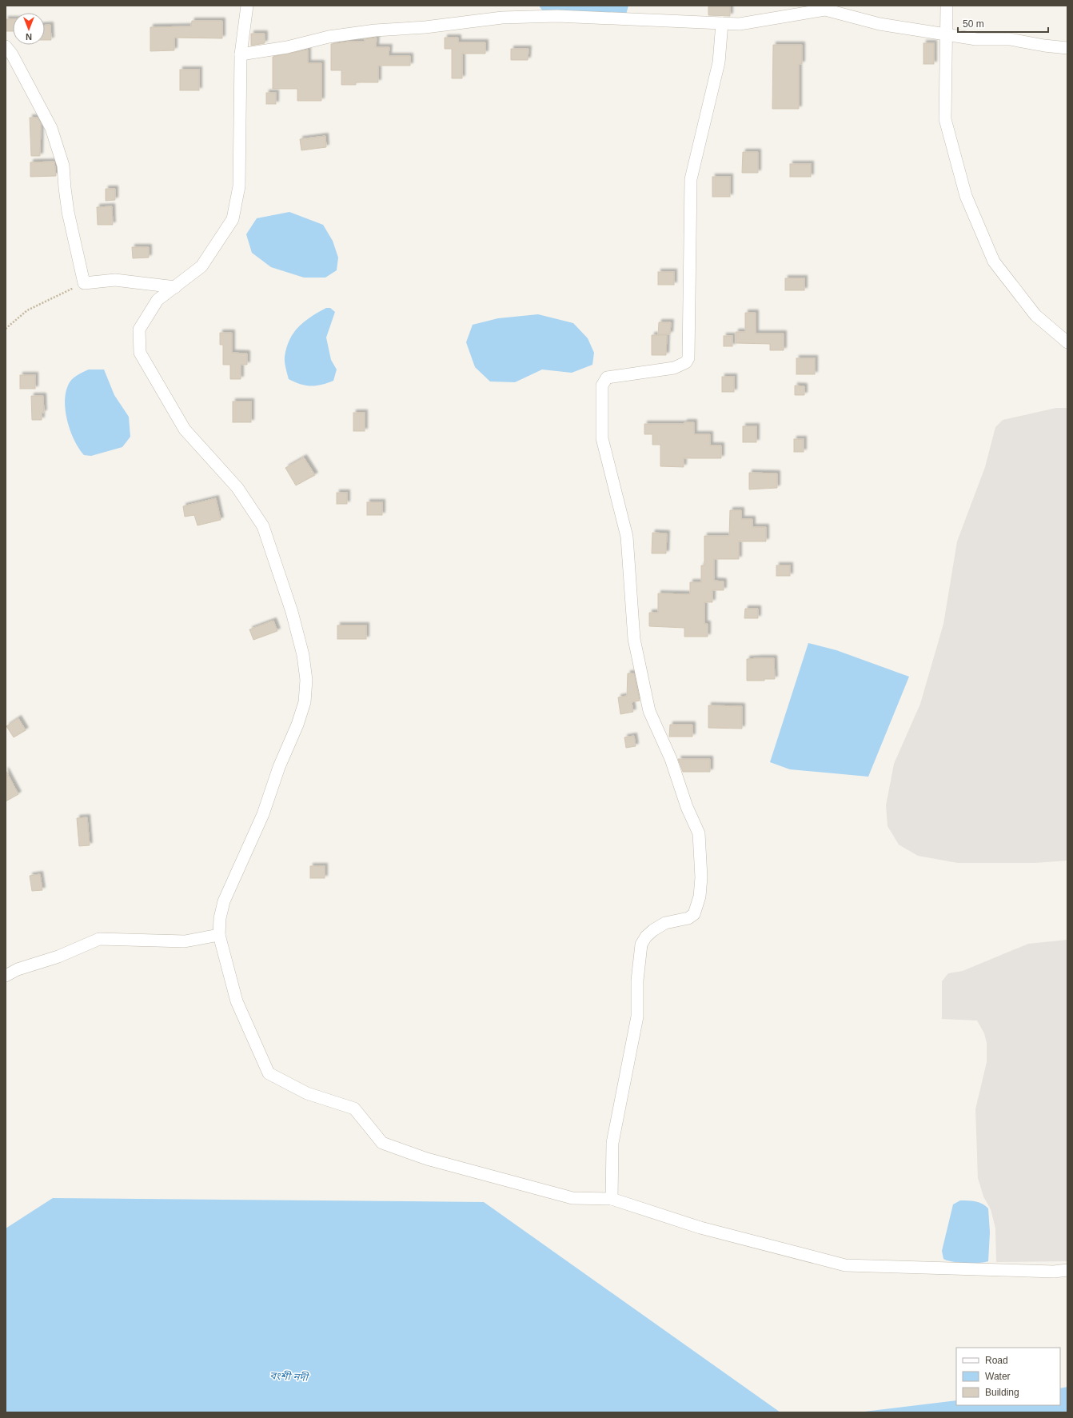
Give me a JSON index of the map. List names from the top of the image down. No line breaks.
{"water":["বংশী নদী"],"legend":["Road","Water","Building"],"scale_bar":"50 m","north":"bottom"}
